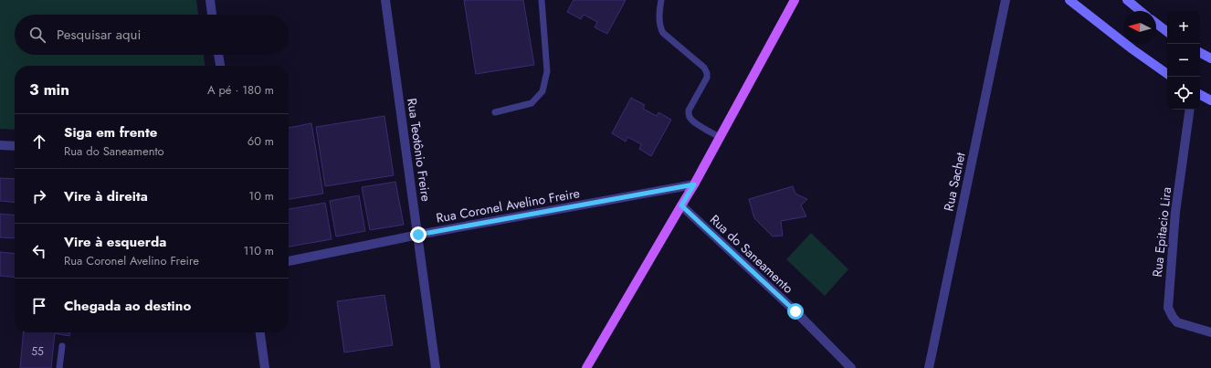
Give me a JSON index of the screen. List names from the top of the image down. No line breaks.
{"streets":{"street":["Rua Teotônio Freire","Rua Sachet","Rua Coronel Avelino Freire","Rua Epitacio Lira","Rua do Saneamento"]},"crossings":[["Rua Teotônio Freire","Rua Coronel Avelino Freire"]],"house_numbers":["55"],"north":"left","page":{"map_buttons":["+","−"],"search":"Pesquisar aqui","heading":["3 min","A pé · 180 m"],"list":[["Siga em frente","Rua do Saneamento","60 m"],["Vire à direita","10 m"],["Vire à esquerda","Rua Coronel Avelino Freire","110 m"],"Chegada ao destino"]}}
